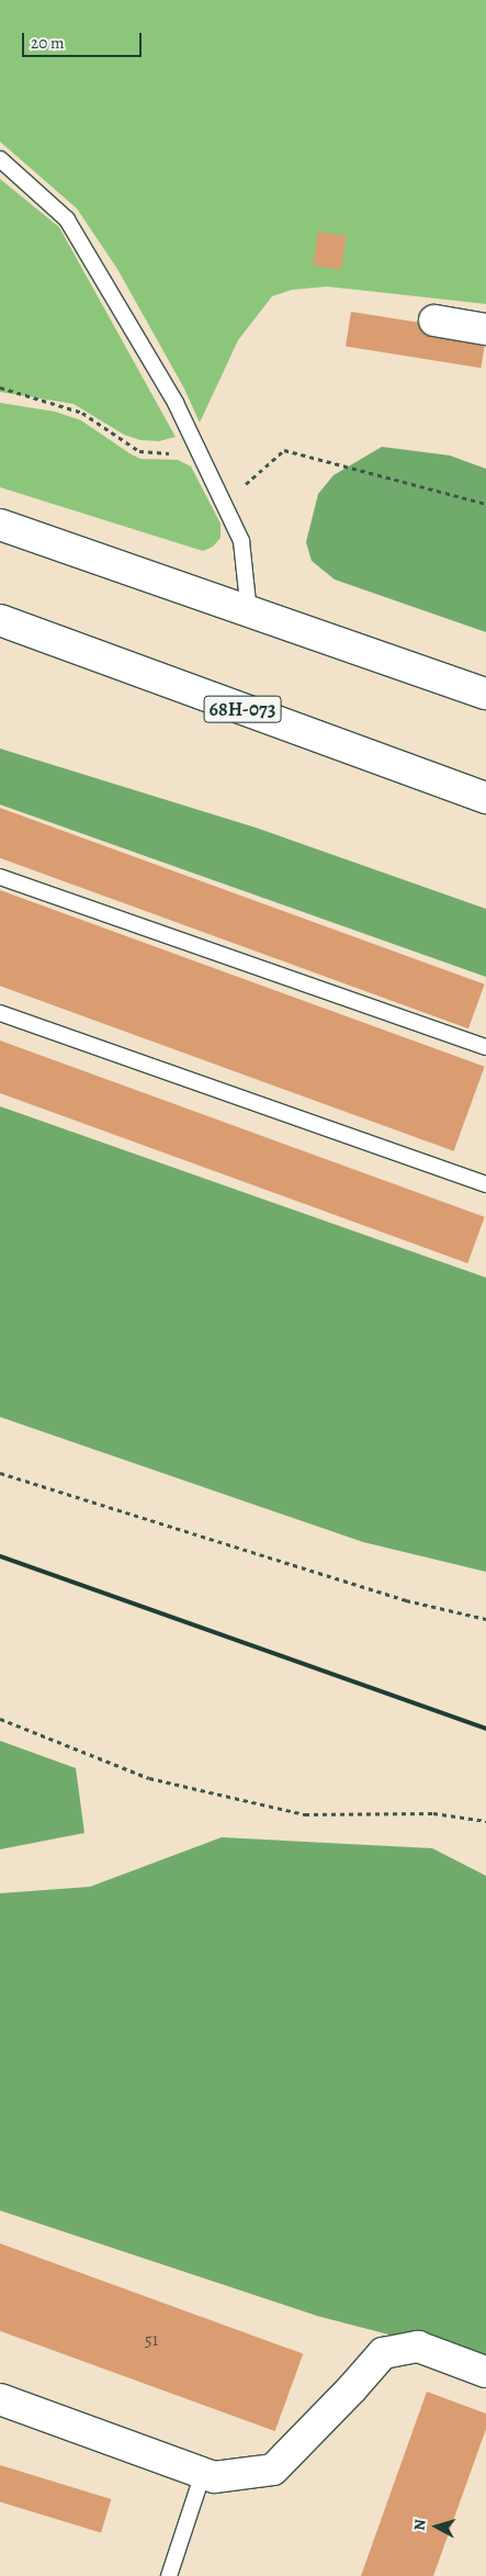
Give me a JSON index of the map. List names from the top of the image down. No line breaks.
{"streets":{"main road":["68Н-073"]},"house_numbers":["51"],"scale_bar":"20 m","north":"left"}
